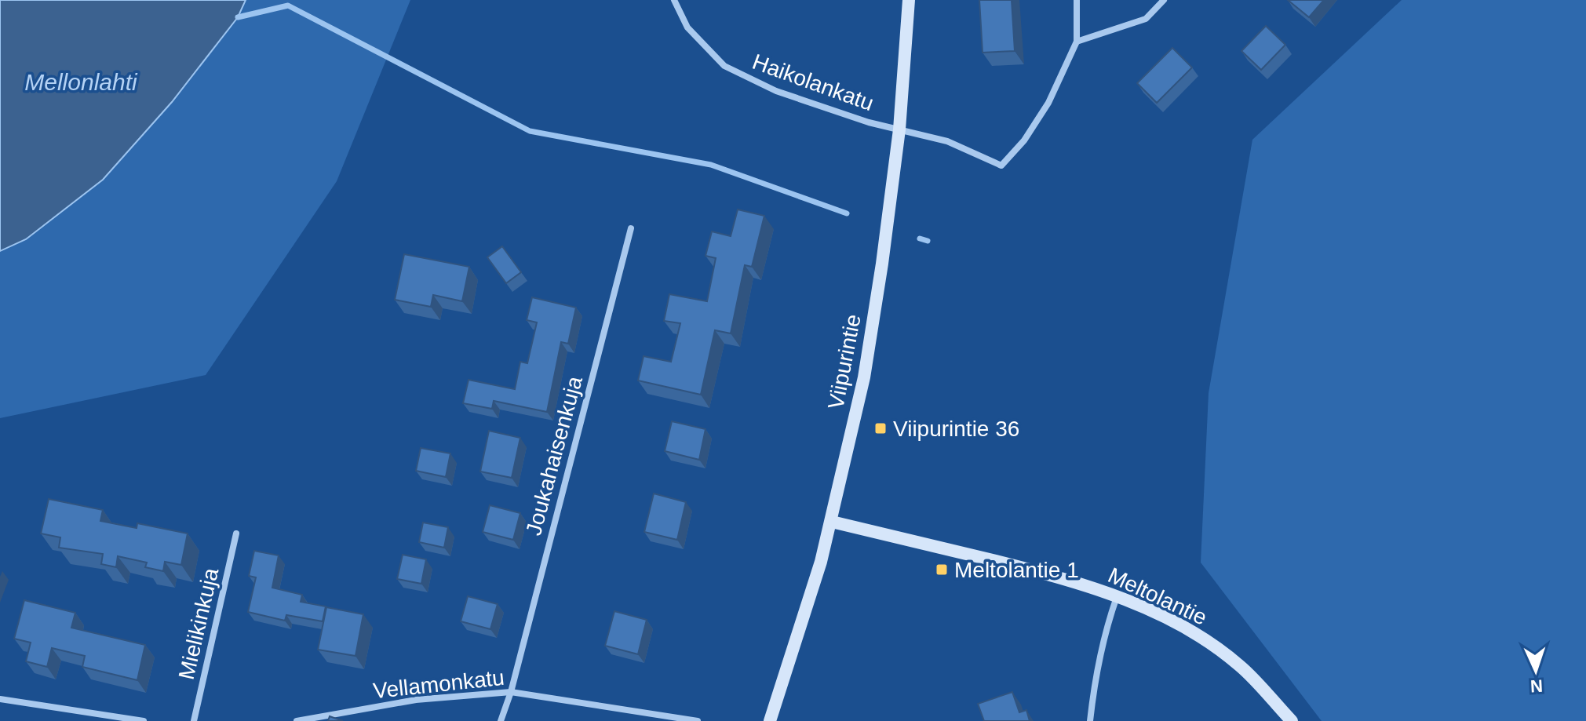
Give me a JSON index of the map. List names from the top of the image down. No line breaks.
{"streets":{"main road":["Viipurintie","Meltolantie"],"street":["Haikolankatu","Joukahaisenkuja","Mielikinkuja","Vellamonkatu"]},"crossings":[["Haikolankatu","Viipurintie"],["Viipurintie","Meltolantie"],["Joukahaisenkuja","Vellamonkatu"]],"water":["Mellonlahti"],"places":{"transit":["Viipurintie 36","Meltolantie 1"]},"north":"bottom"}
